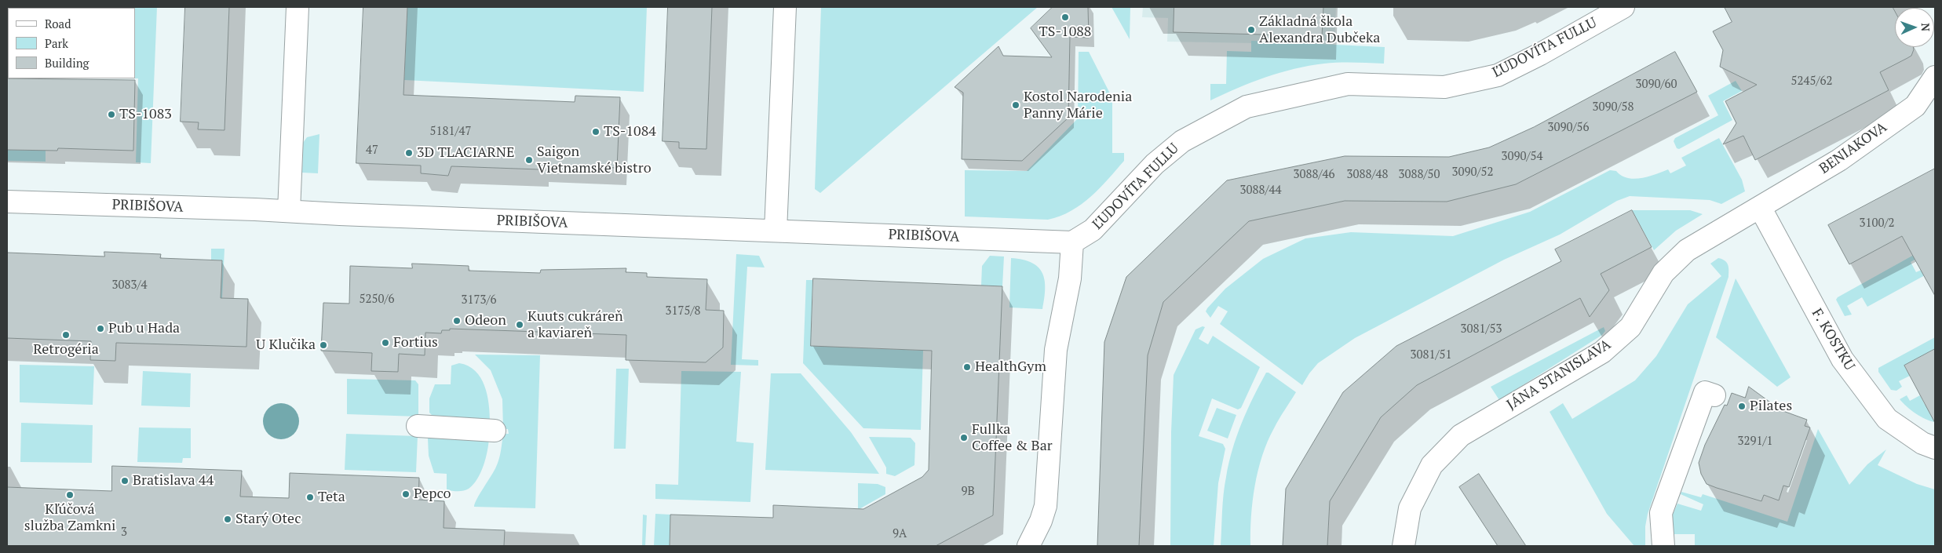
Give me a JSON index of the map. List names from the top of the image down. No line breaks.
{"streets":{"street":["ĽUDOVÍTA FULLU","BENIAKOVA","PRIBIŠOVA","F. KOSTKU","JÁNA STANISLAVA"]},"crossings":[["ĽUDOVÍTA FULLU","PRIBIŠOVA"],["BENIAKOVA","F. KOSTKU"],["BENIAKOVA","JÁNA STANISLAVA"],["F. KOSTKU","JÁNA STANISLAVA"]],"places":["TS-1088","Základná škola Alexandra Dubčeka","Kostol Narodenia Panny Márie","TS-1083","TS-1084","3D TLACIARNE","Saigon Vietnamské bistro","Odeon","Kuuts cukráreň a kaviareň","Pub u Hada","Retrogéria","Fortius","U Klučika","HealthGym","Pilates","Fullka Coffee & Bar","Bratislava 44","Pepco","Kľúčová služba Zamkni","Teta","Starý Otec"],"house_numbers":["5245/62","3090/60","3090/58","3090/56","5181/47","47","3090/54","3090/52","3088/46","3088/48","3088/50","3088/44","3100/2","3083/4","5250/6","3173/6","3175/8","3081/53","3081/51","3291/1","9B","3","9A"],"legend":["Road","Park","Building"],"north":"right"}
